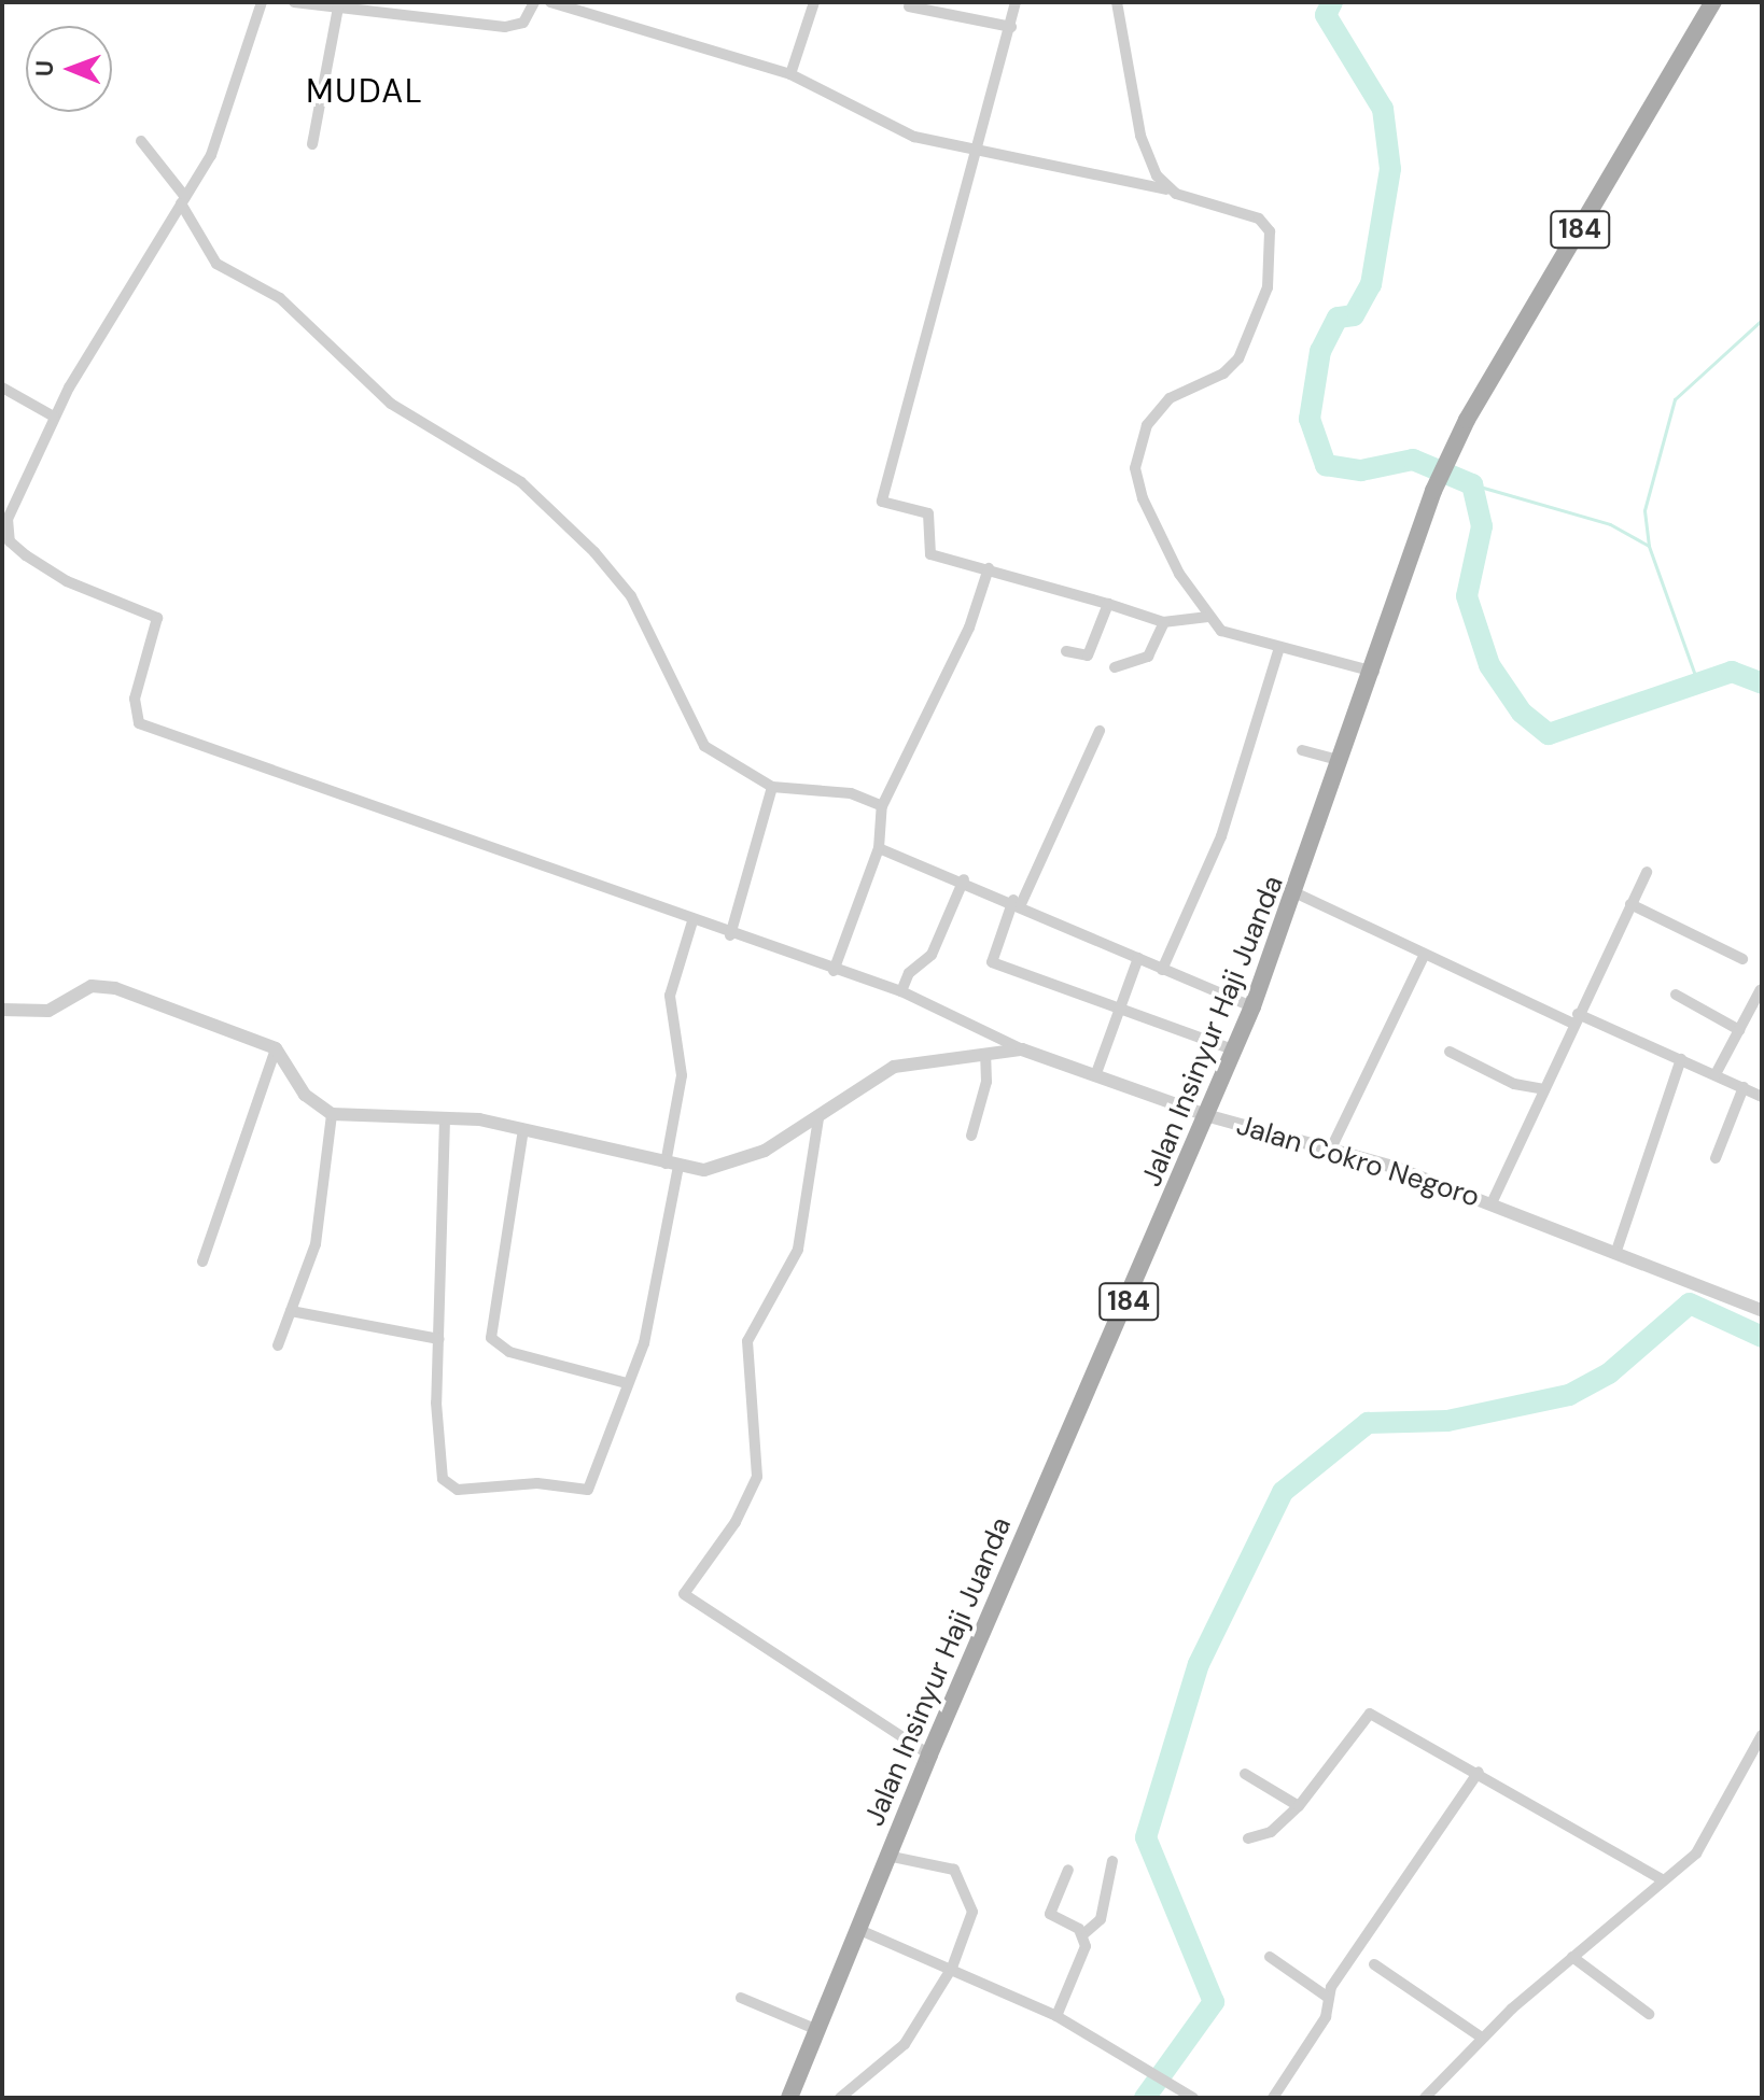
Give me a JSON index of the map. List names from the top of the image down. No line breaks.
{"streets":{"main road":["184","Jalan Insinyur Haji Juanda"],"street":["Jalan Cokro Negoro"]},"crossings":[["Jalan Insinyur Haji Juanda","Jalan Cokro Negoro"]],"districts":["MUDAL"],"north":"left"}
